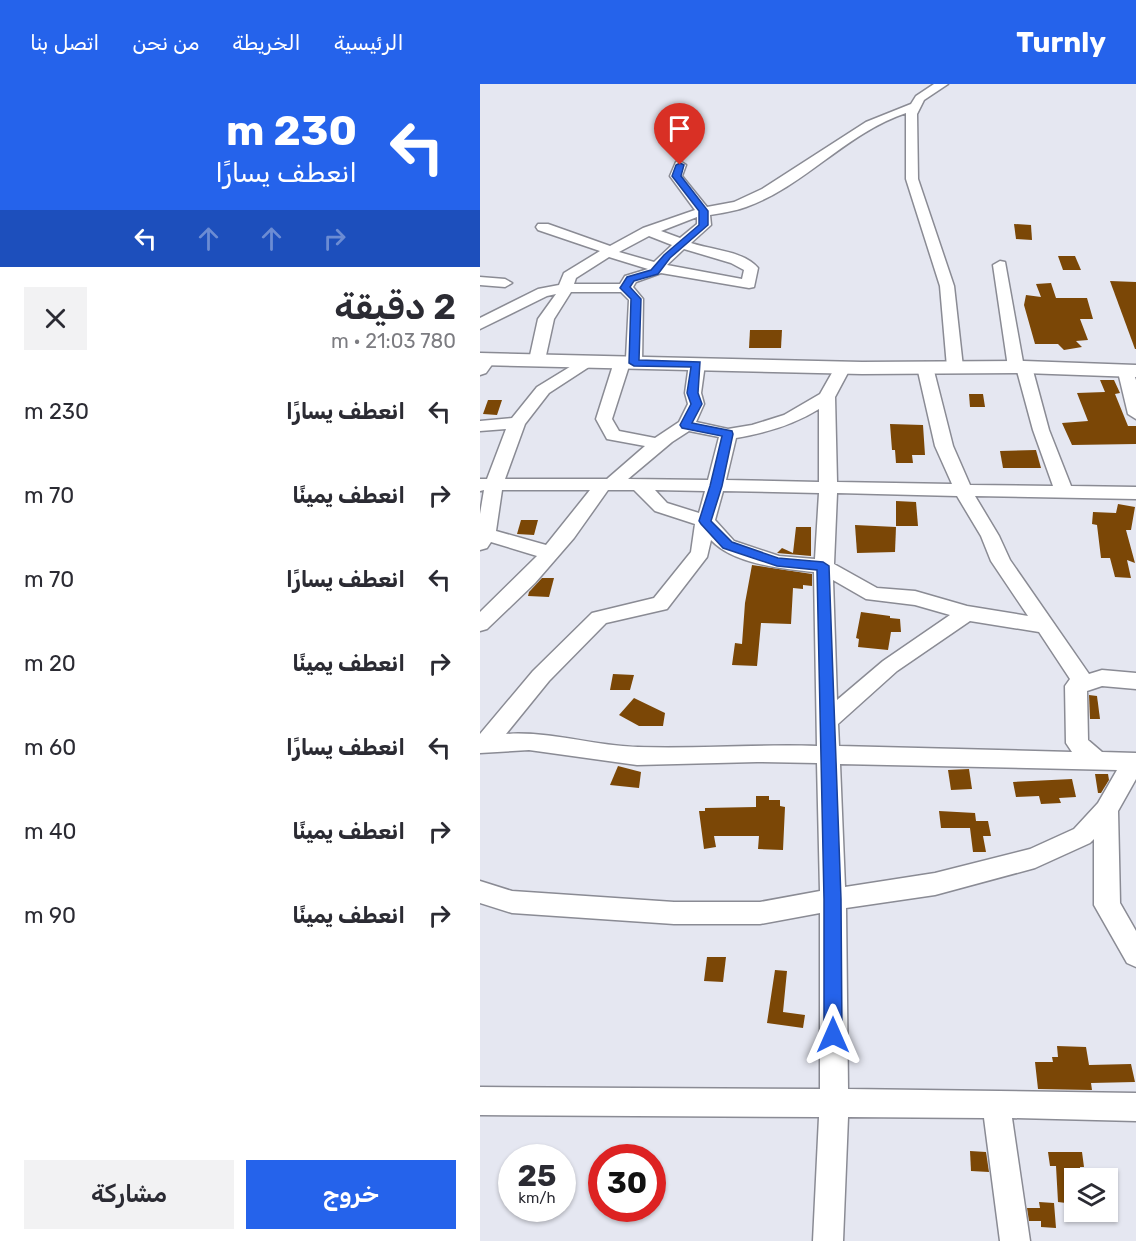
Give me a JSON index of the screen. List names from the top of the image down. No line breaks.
{"page":{"header":"Turnly","nav":["الرئيسية","الخريطة","من نحن","اتصل بنا"],"turn":["230 m","انعطف يسارًا"],"heading":["2 دقيقة","780 m · 21:03"],"list":[{"name":"انعطف يسارًا","value":"230 m"},{"name":"انعطف يمينًا","value":"70 m"},{"name":"انعطف يسارًا","value":"70 m"},{"name":"انعطف يمينًا","value":"20 m"},{"name":"انعطف يسارًا","value":"60 m"},{"name":"انعطف يمينًا","value":"40 m"},{"name":"انعطف يمينًا","value":"90 m"}],"speed":"25 km/h","limit":"30","buttons":["خروج","مشاركة"]}}
